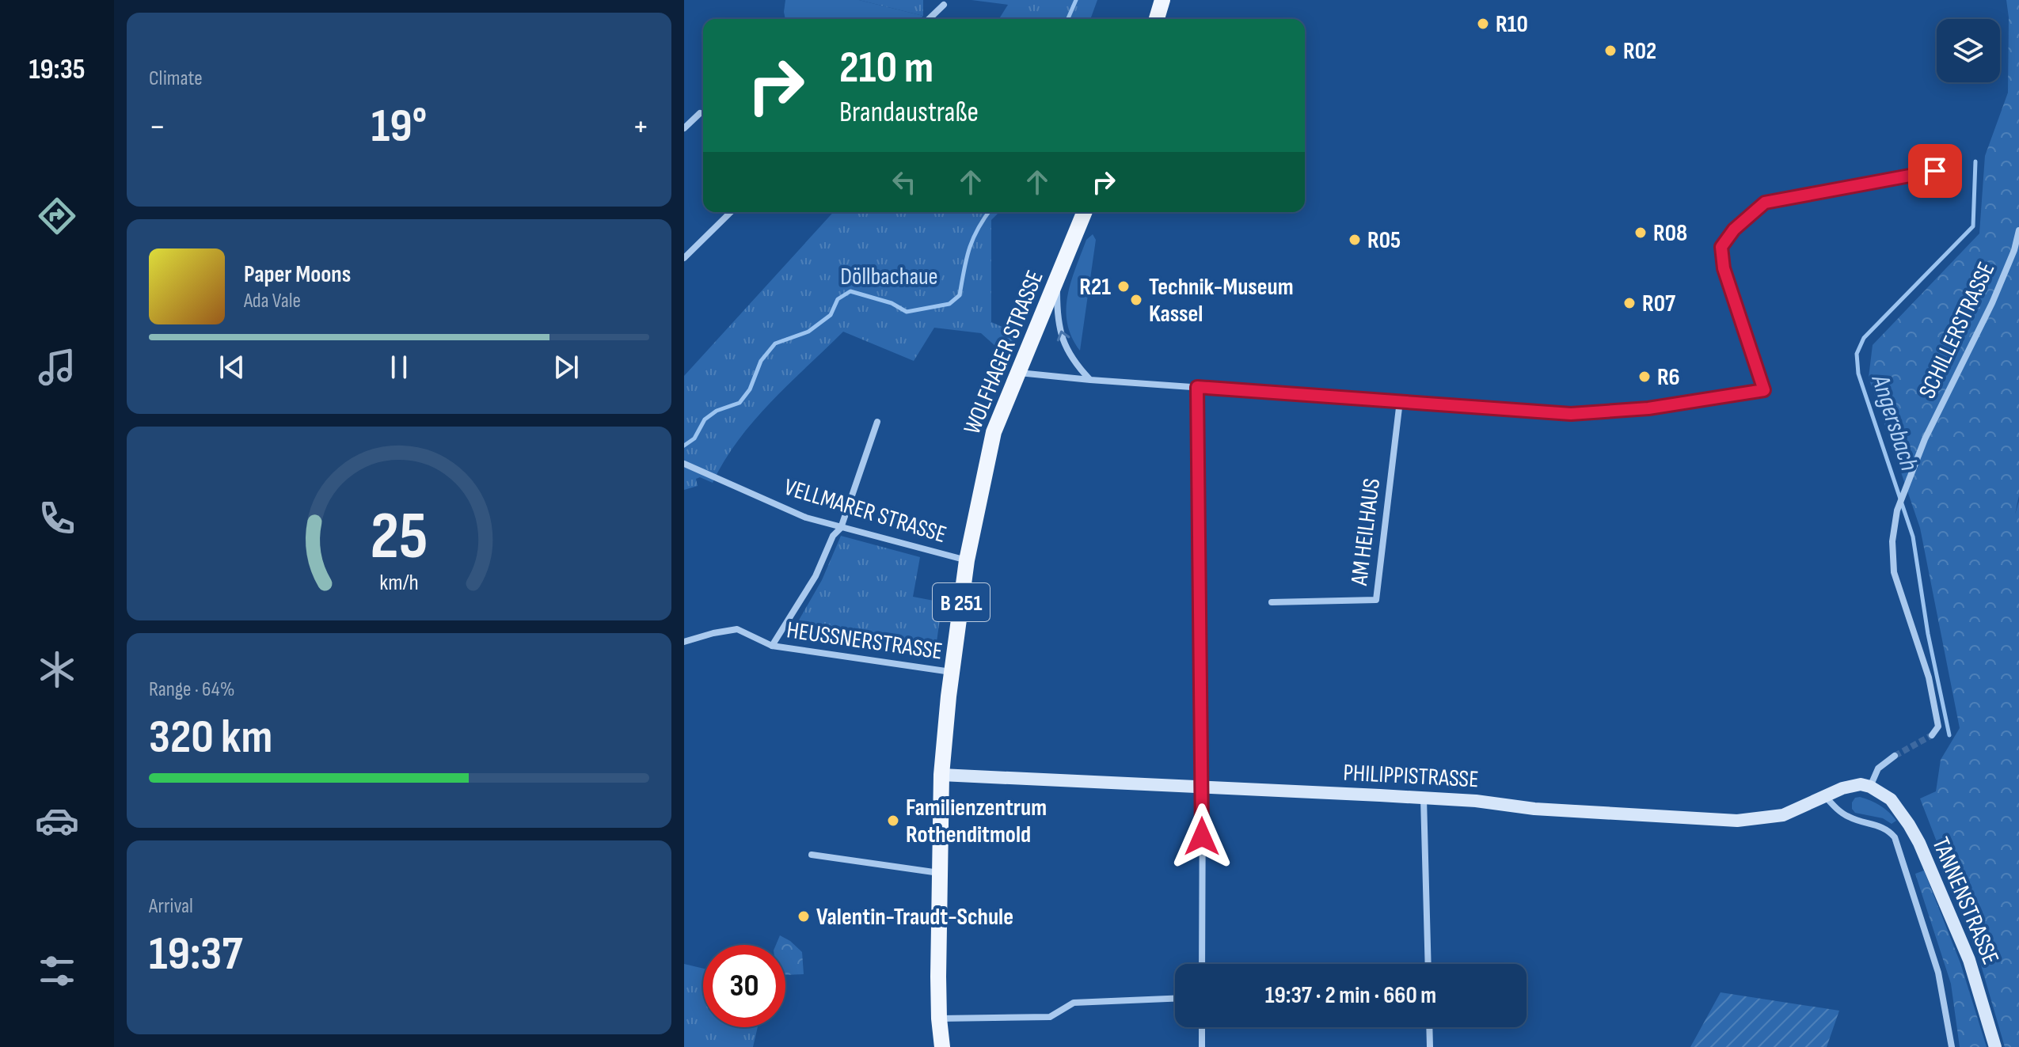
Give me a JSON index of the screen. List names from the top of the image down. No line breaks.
{"streets":{"main road":["WOLFHAGER STRASSE","B 251"],"street":["SCHILLERSTRASSE","VELLMARER STRASSE","AM HEILHAUS","HEUSSNERSTRASSE","PHILIPPISTRASSE","TANNENSTRASSE"]},"crossings":[["WOLFHAGER STRASSE","VELLMARER STRASSE"],["WOLFHAGER STRASSE","HEUSSNERSTRASSE"],["WOLFHAGER STRASSE","PHILIPPISTRASSE"],["PHILIPPISTRASSE","TANNENSTRASSE"]],"water":["Angersbach"],"parks":["Döllbachaue"],"places":["R10","R02","R08","R05","R21","Technik-Museum Kassel","R07","R6","Familienzentrum Rothenditmold","Valentin-Traudt-Schule"],"page":{"tabs":"19:35","tile":["Climate",["Range · 64%","320 km"],["Arrival","19:37"]],"turn":["210 m","Brandaustraße"],"heat":["−","19°","+"],"song":["Paper Moons","Ada Vale"],"limit":"30","trip":"19:37 · 2 min · 660 m","gauge":["25","km/h"]}}
